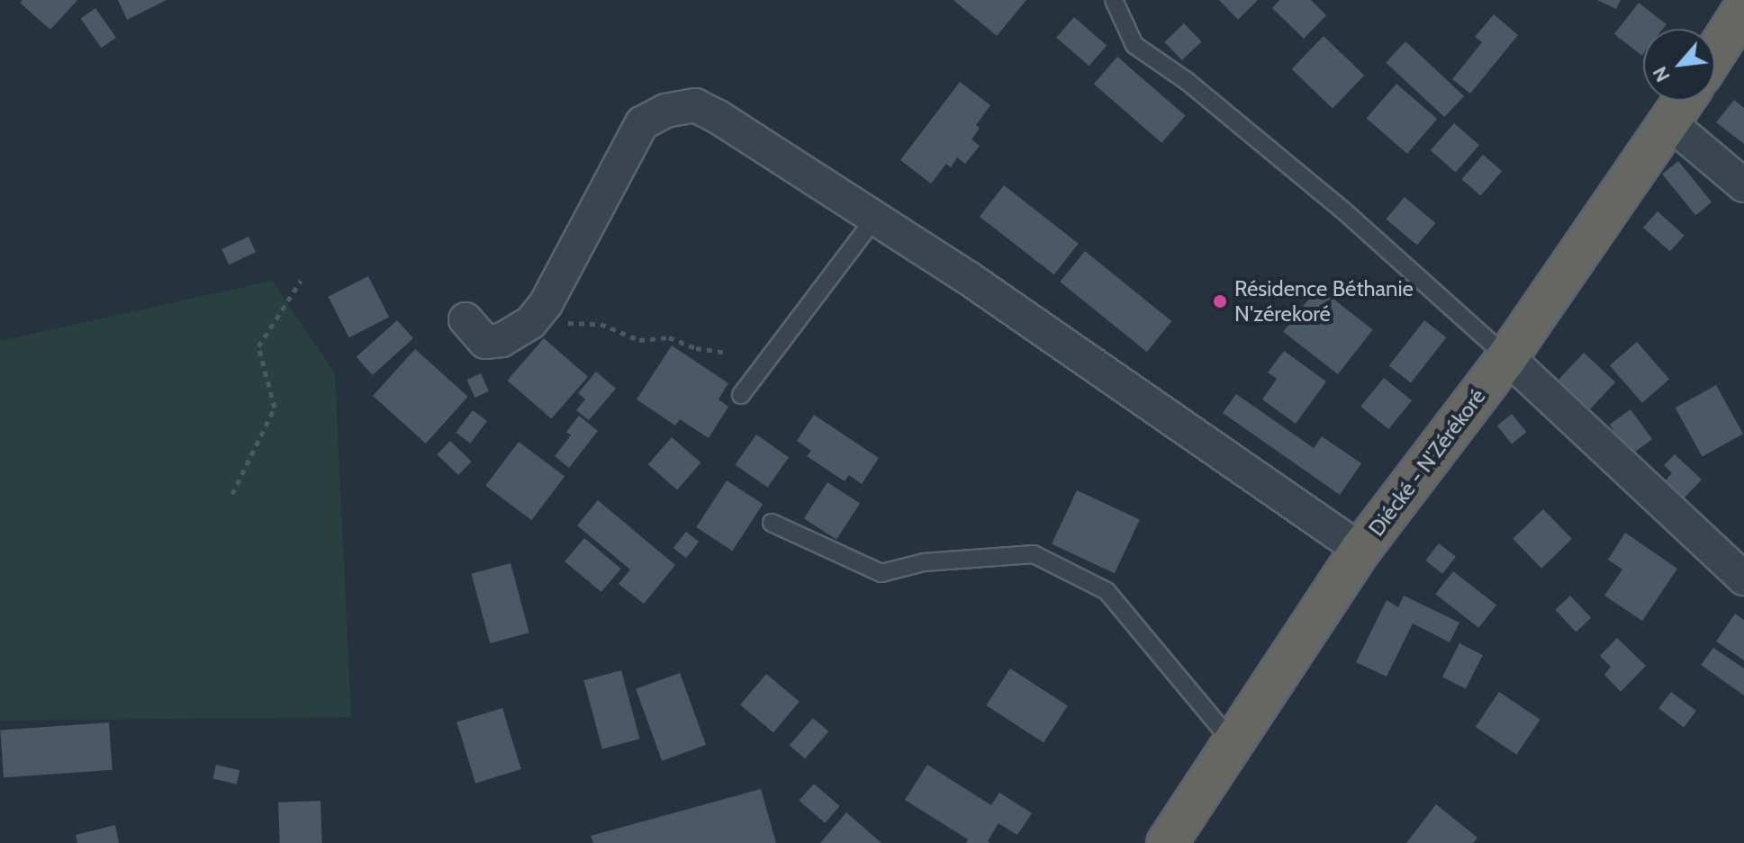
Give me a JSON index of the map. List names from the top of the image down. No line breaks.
{"streets":{"highway":["Diécké - N'Zérékoré"]},"places":["Résidence Béthanie N'zérekoré"],"north":"bottom left"}
